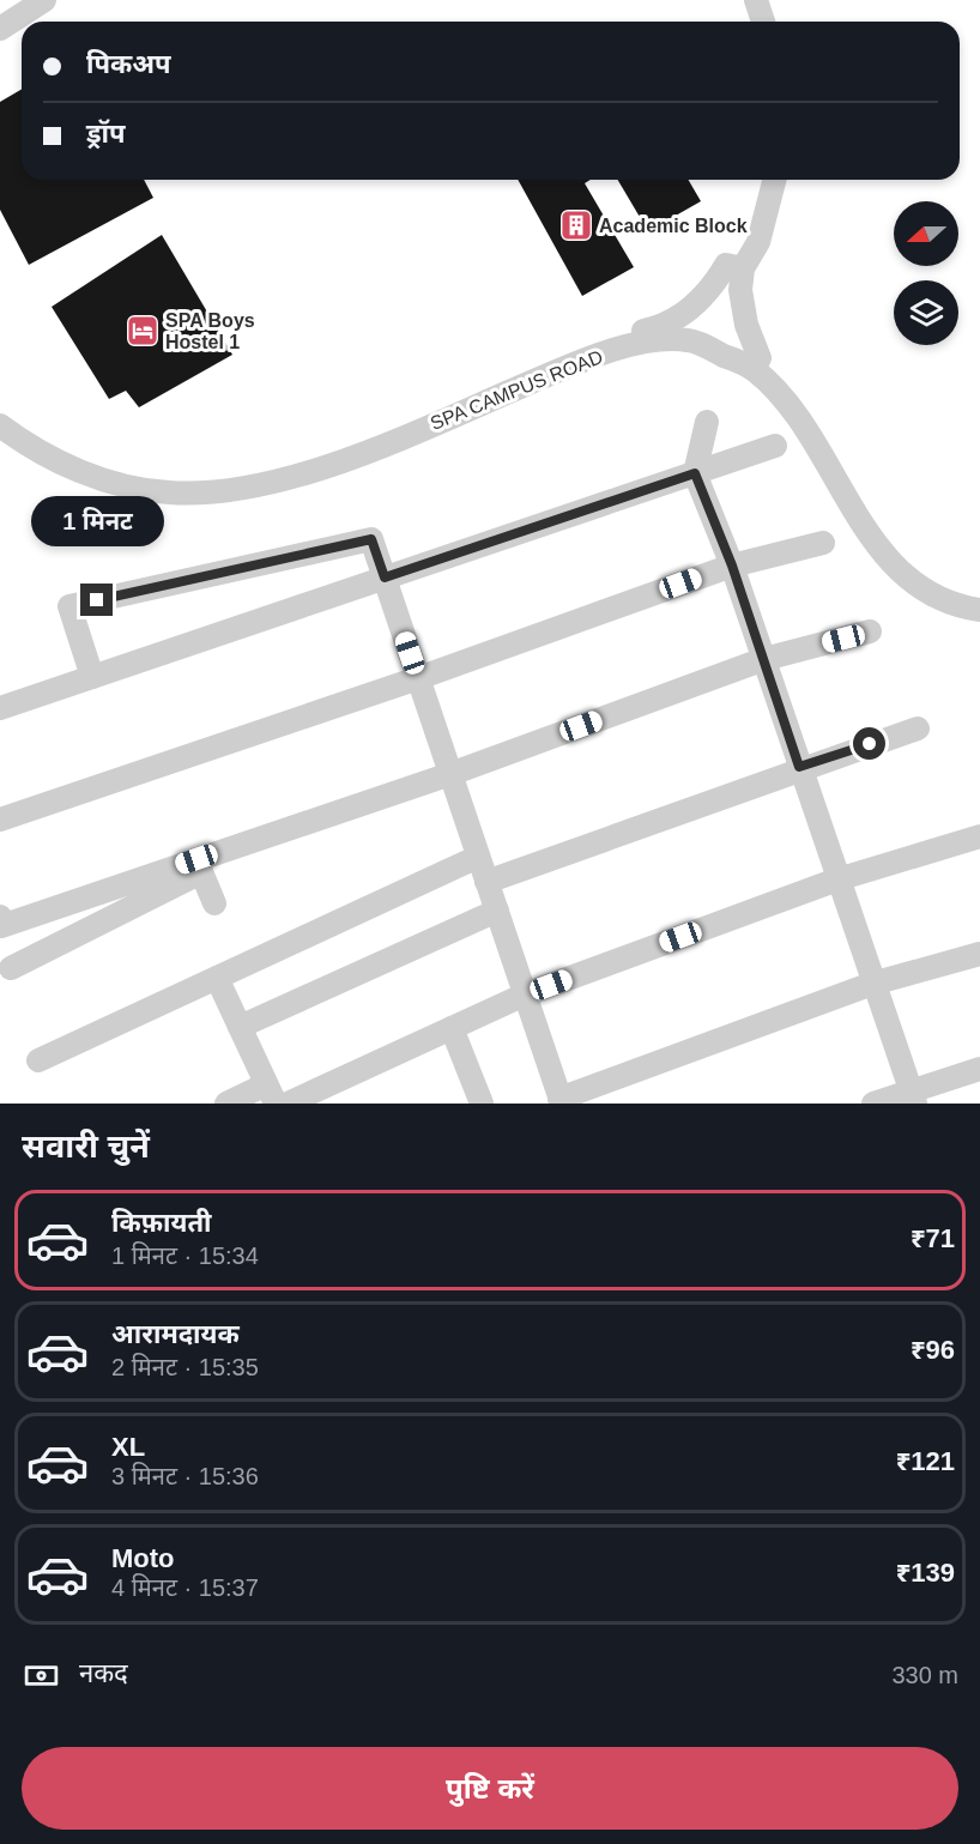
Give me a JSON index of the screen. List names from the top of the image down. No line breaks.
{"streets":{"street":["SPA CAMPUS ROAD"]},"places":{"building":["Academic Block"],"hotel":["SPA Boys Hostel 1"]},"north":"left","page":{"banner":["पिकअप","ड्रॉप"],"bubble":"1 मिनट","heading":"सवारी चुनें","list":[{"name":"किफ़ायती","note":"1 मिनट · 15:34","value":"₹71"},{"name":"आरामदायक","note":"2 मिनट · 15:35","value":"₹96"},{"name":"XL","note":"3 मिनट · 15:36","value":"₹121"},{"name":"Moto","note":"4 मिनट · 15:37","value":"₹139"}],"pay":["नकद","330 m"],"buttons":"पुष्टि करें"}}
